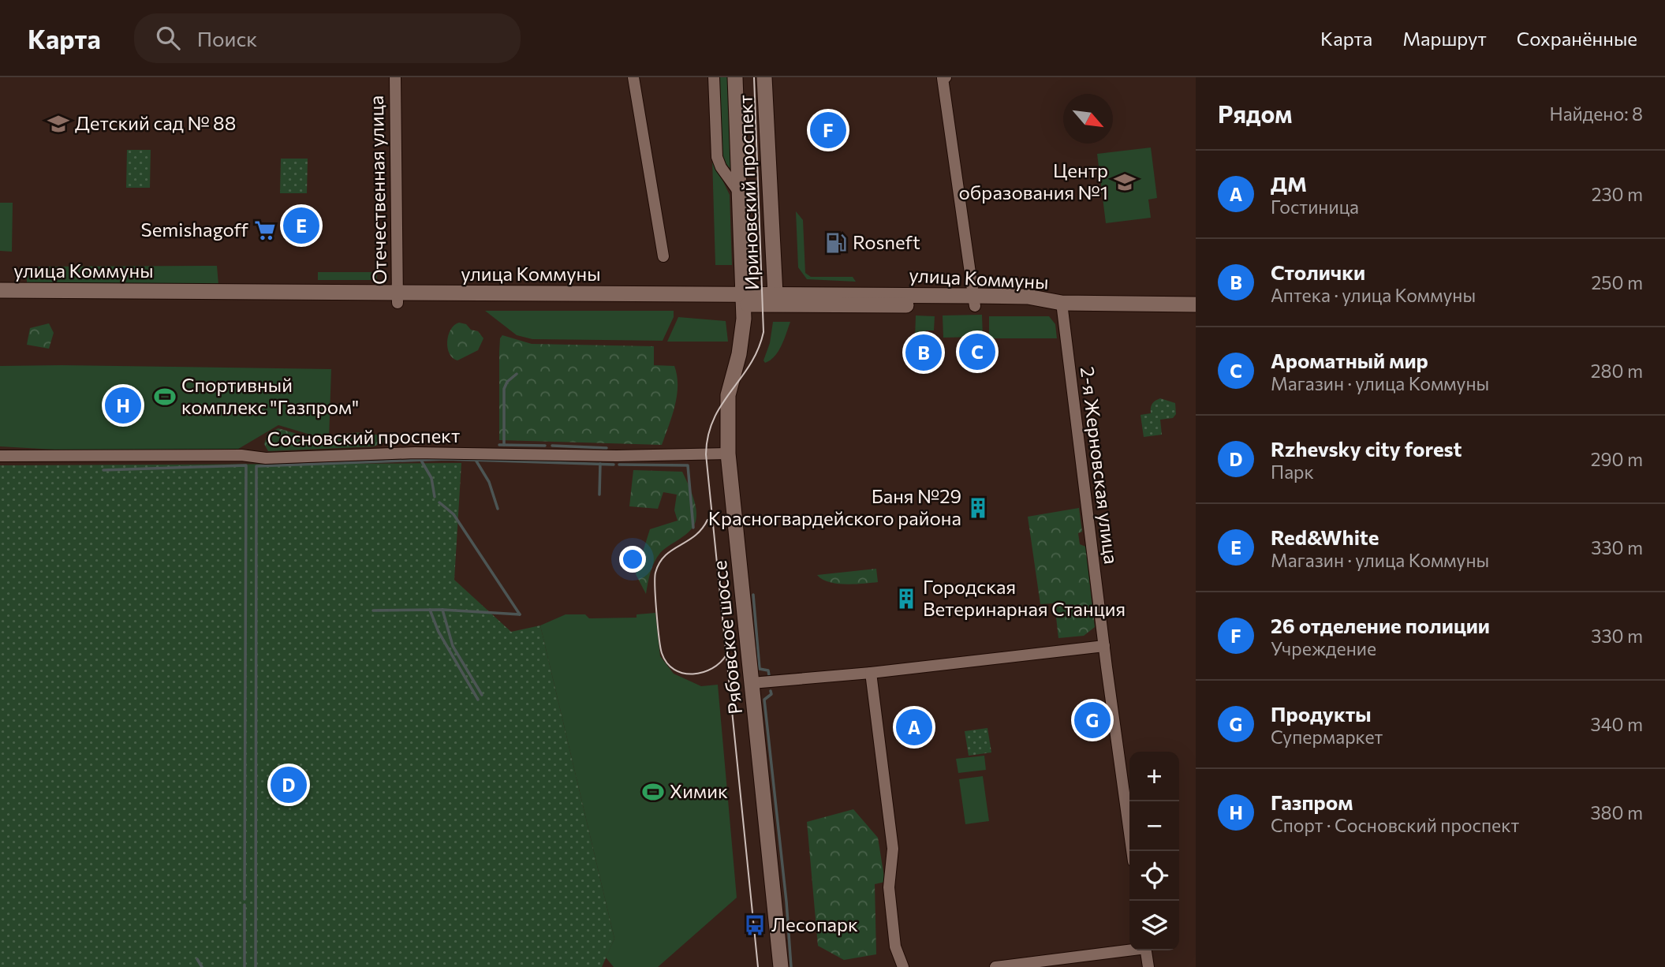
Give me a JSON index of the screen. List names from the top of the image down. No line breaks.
{"streets":{"main road":["Ириновский проспект","улица Коммуны","Рябовское шоссе"],"street":["Отечественная улица","Сосновский проспект","2-я Жерновская улица"]},"crossings":[["Отечественная улица","улица Коммуны"],["Ириновский проспект","улица Коммуны"],["Ириновский проспект","Рябовское шоссе"],["улица Коммуны","2-я Жерновская улица"],["улица Коммуны","Рябовское шоссе"],["Сосновский проспект","Рябовское шоссе"]],"places":{"school or university":["Детский сад № 88","Центр образования №1"],"supermarket":["Semishagoff"],"fuel station":["Rosneft"],"sports":["Cпортивный комплекс \"Газпром\"","Химик"],"building":["Баня №29 Красногвардейского района","Городская Ветеринарная Станция"],"bus stop":["Лесопарк"]},"north":"bottom right","page":{"header":"Карта","search":"Поиск","nav":["Карта","Маршрут","Сохранённые"],"heading":["Рядом","Найдено: 8"],"pins":["F","E","C","B","H","G","A","D"],"list":[{"mark":"A","name":"ДМ","note":"Гостиница","value":"230 m"},{"mark":"B","name":"Столички","note":"Аптека · улица Коммуны","value":"250 m"},{"mark":"C","name":"Ароматный мир","note":"Магазин · улица Коммуны","value":"280 m"},{"mark":"D","name":"Rzhevsky city forest","note":"Парк","value":"290 m"},{"mark":"E","name":"Red&White","note":"Магазин · улица Коммуны","value":"330 m"},{"mark":"F","name":"26 отделение полиции","note":"Учреждение","value":"330 m"},{"mark":"G","name":"Продукты","note":"Супермаркет","value":"340 m"},{"mark":"H","name":"Газпром","note":"Спорт · Сосновский проспект","value":"380 m"}],"map_buttons":["+","−"]}}
